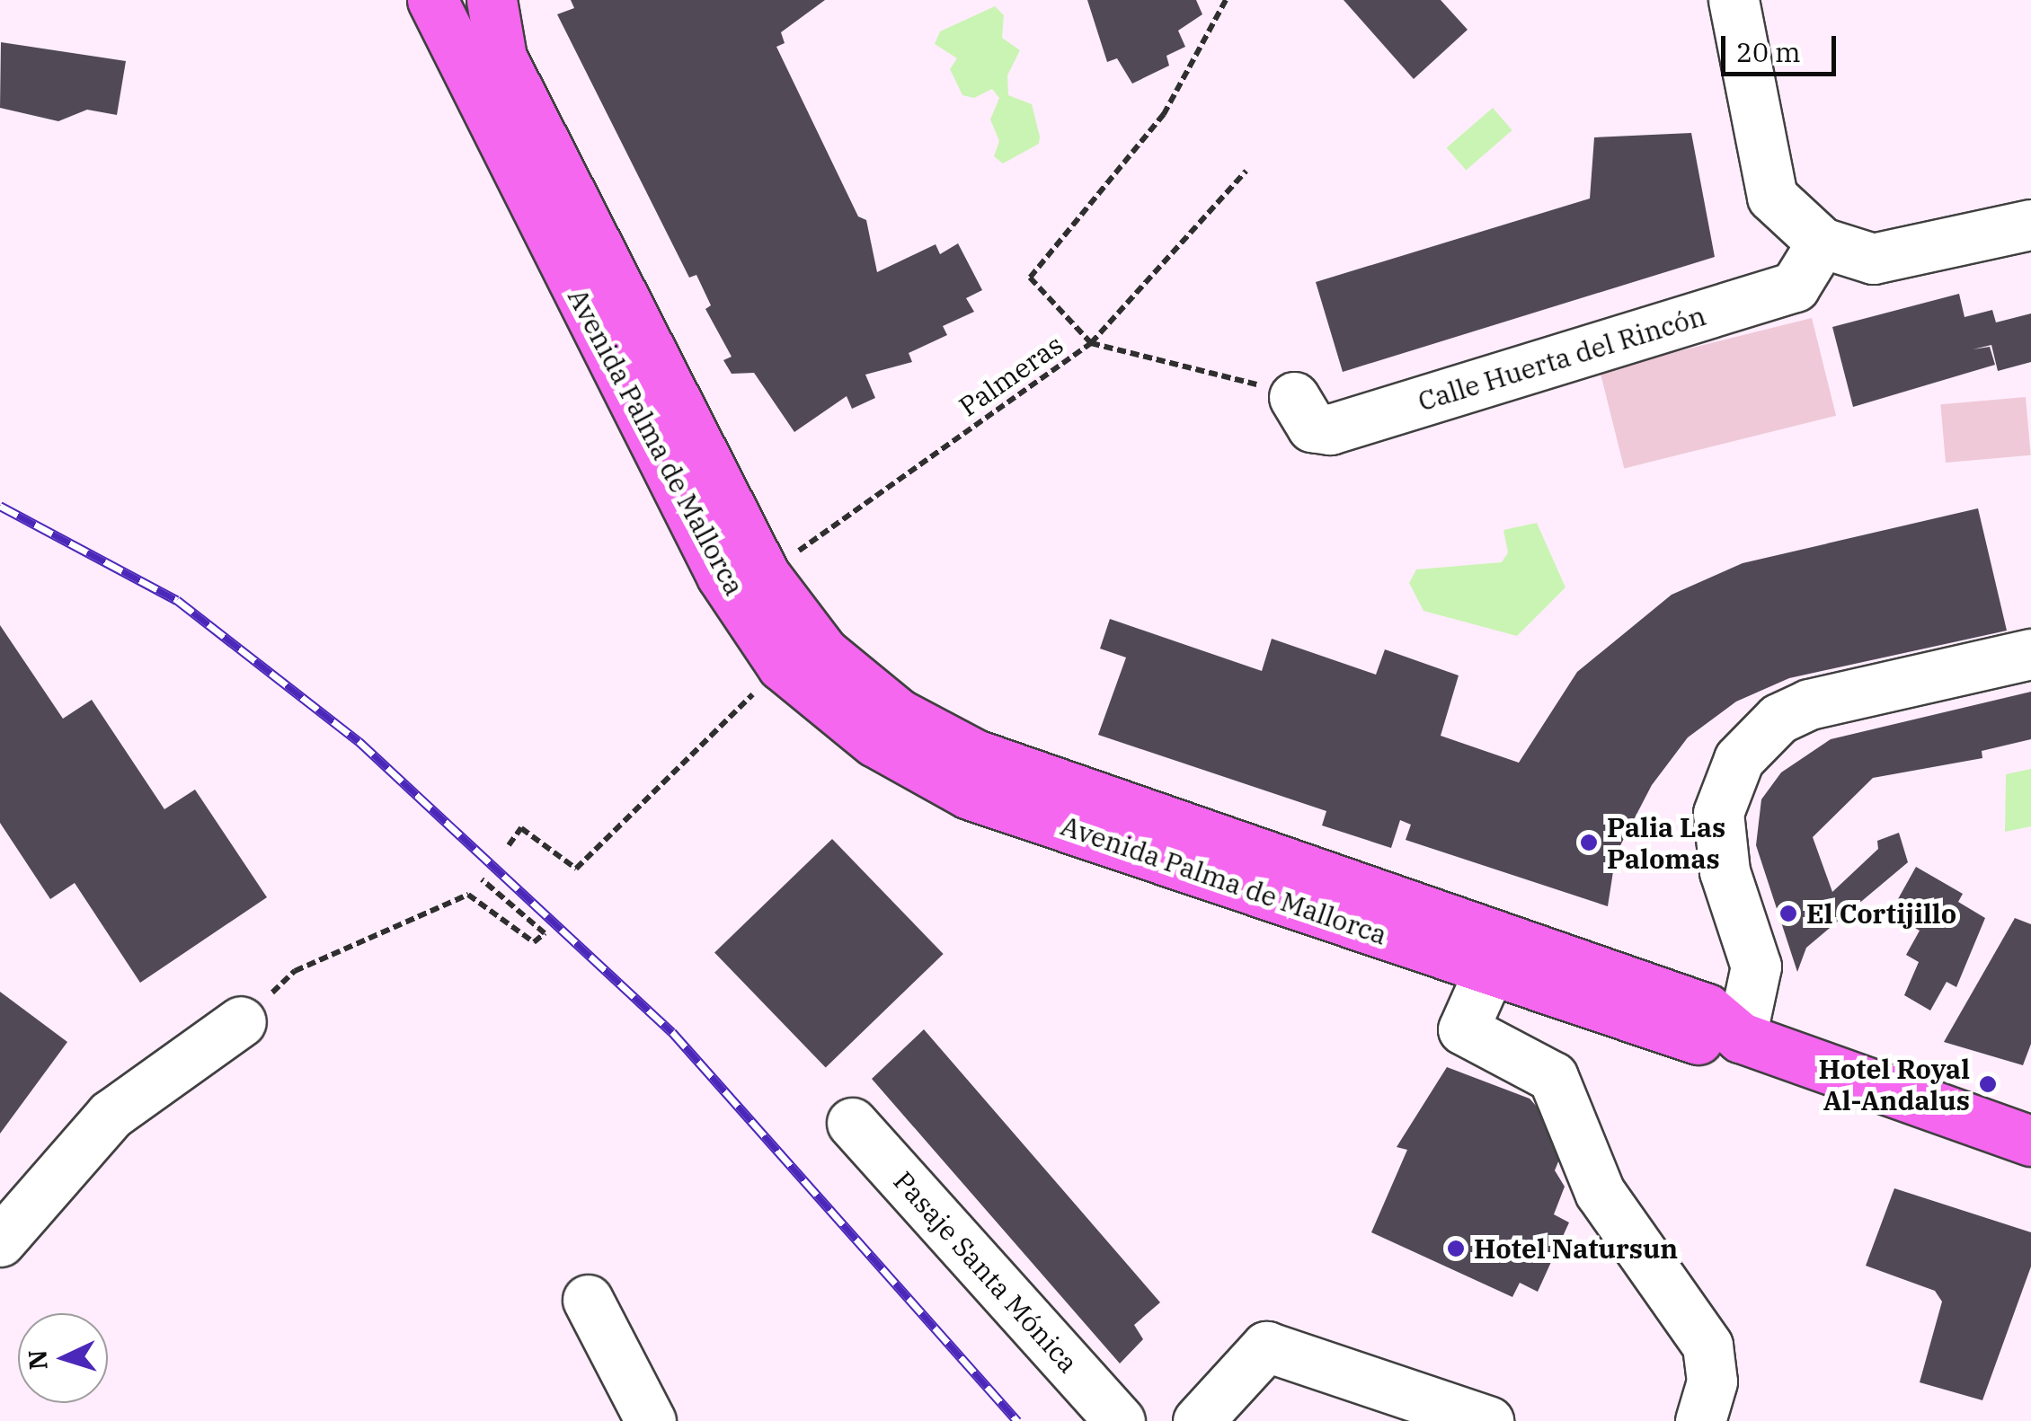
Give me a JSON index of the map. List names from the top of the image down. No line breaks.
{"streets":{"main road":["Avenida Palma de Mallorca"],"street":["Calle Huerta del Rincón","Pasaje Santa Mónica"],"path":["Palmeras"]},"crossings":[["Palmeras","Avenida Palma de Mallorca"]],"places":["Palia Las Palomas","El Cortijillo","Hotel Royal Al-Andalus","Hotel Natursun"],"scale_bar":"20 m","north":"left"}
